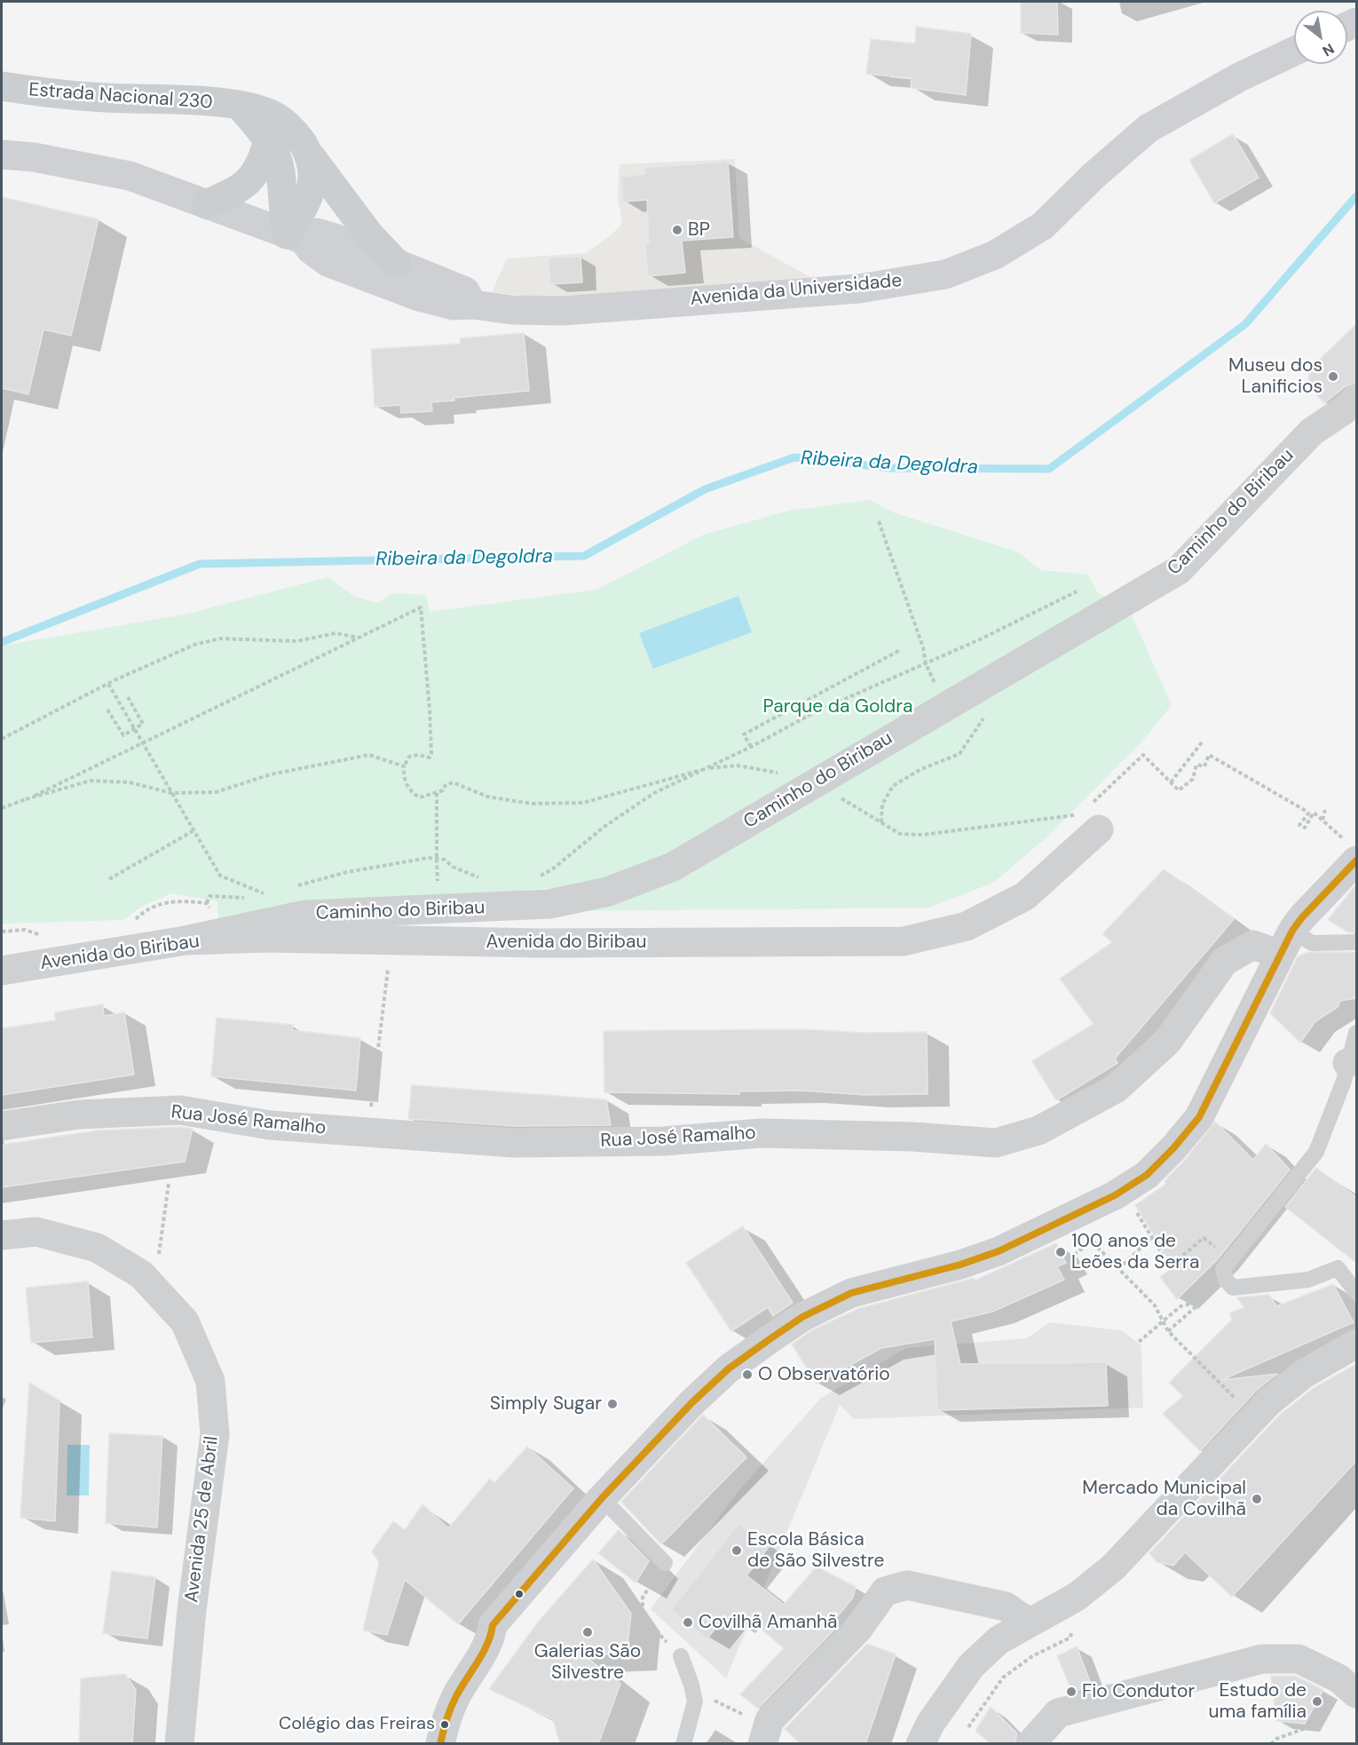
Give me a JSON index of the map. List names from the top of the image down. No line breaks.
{"streets":{"main road":["Estrada Nacional 230","Avenida da Universidade"],"street":["Caminho do Biribau","Avenida do Biribau","Rua José Ramalho","Avenida 25 de Abril"]},"crossings":[["Estrada Nacional 230","Avenida da Universidade"],["Caminho do Biribau","Avenida do Biribau"]],"water":["Ribeira da Degoldra"],"parks":["Parque da Goldra"],"places":["BP","Museu dos Lanificios","100 anos de Leões da Serra","O Observatório","Simply Sugar","Mercado Municipal da Covilhã","Escola Básica de São Silvestre","Covilhã Amanhã","Galerias São Silvestre","Fio Condutor","Estudo de uma família","Colégio das Freiras"],"north":"bottom right"}
